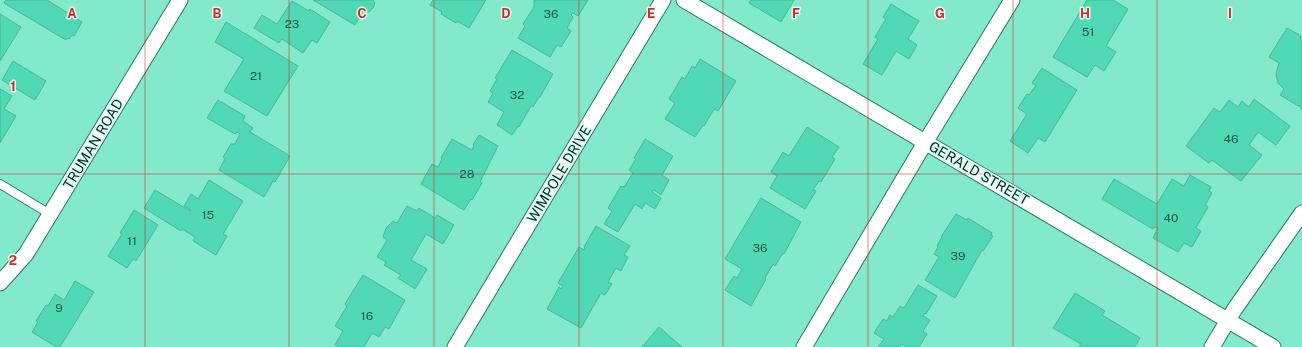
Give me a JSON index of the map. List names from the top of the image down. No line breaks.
{"streets":{"street":["TRUMAN ROAD","GERALD STREET","WIMPOLE DRIVE"]},"house_numbers":["36","23","51","21","32","46","28","15","40","11","36","39","9","16"],"grid":{"columns":["A","B","C","D","E","F","G","H","I"],"rows":["1","2"]}}
